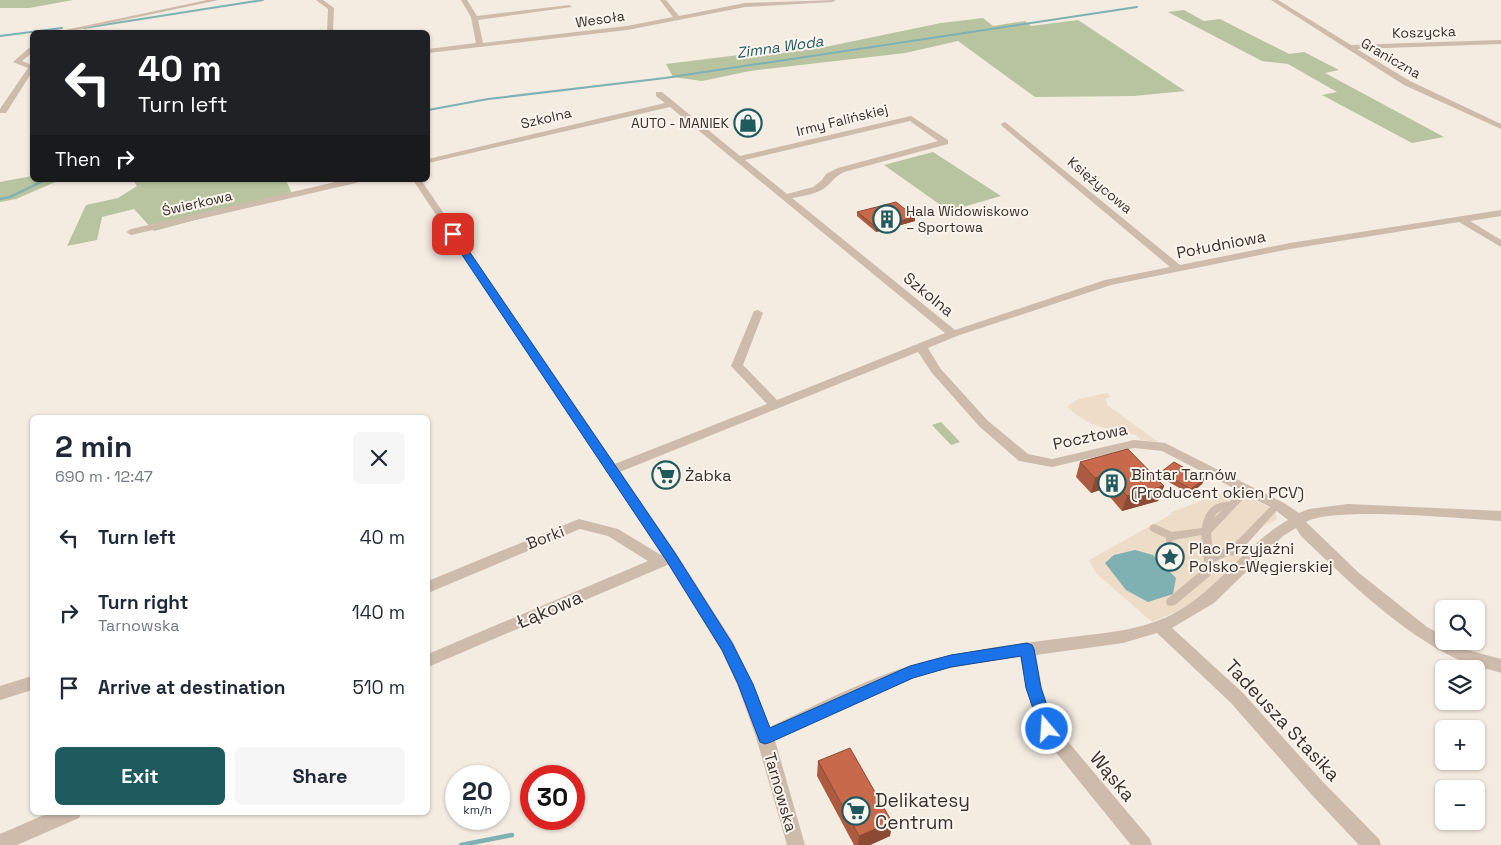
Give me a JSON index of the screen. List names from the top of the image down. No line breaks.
{"streets":{"street":["Wesoła","Koszycka","Graniczna","Szkolna","Irmy Falińskiej","Księżycowa","Świerkowa","Południowa","Pocztowa","Borki","Łąkowa","Tadeusza Stasika","Wąska","Tarnowska"]},"crossings":[["Koszycka","Graniczna"],["Szkolna","Irmy Falińskiej"],["Szkolna","Południowa"],["Szkolna","Pocztowa"],["Szkolna","Tarnowska"],["Księżycowa","Południowa"],["Borki","Łąkowa"],["Borki","Tarnowska"],["Łąkowa","Tarnowska"]],"water":["Zimna Woda"],"places":{"shop":["AUTO - MANIEK"],"building":["Hala Widowiskowo – Sportowa","Bintar Tarnów (Producent okien PCV)"],"supermarket":["Żabka","Delikatesy Centrum"],"place":["Plac Przyjaźni Polsko-Węgierskiej"]},"page":{"turn":["40 m","Turn left"],"then":"Then","heading":["2 min","690 m · 12:47"],"list":[{"name":"Turn left","value":"40 m"},{"name":"Turn right","note":"Tarnowska","value":"140 m"},{"name":"Arrive at destination","value":"510 m"}],"map_buttons":["+","−"],"buttons":["Exit","Share"],"speed":"20 km/h","limit":"30"}}
